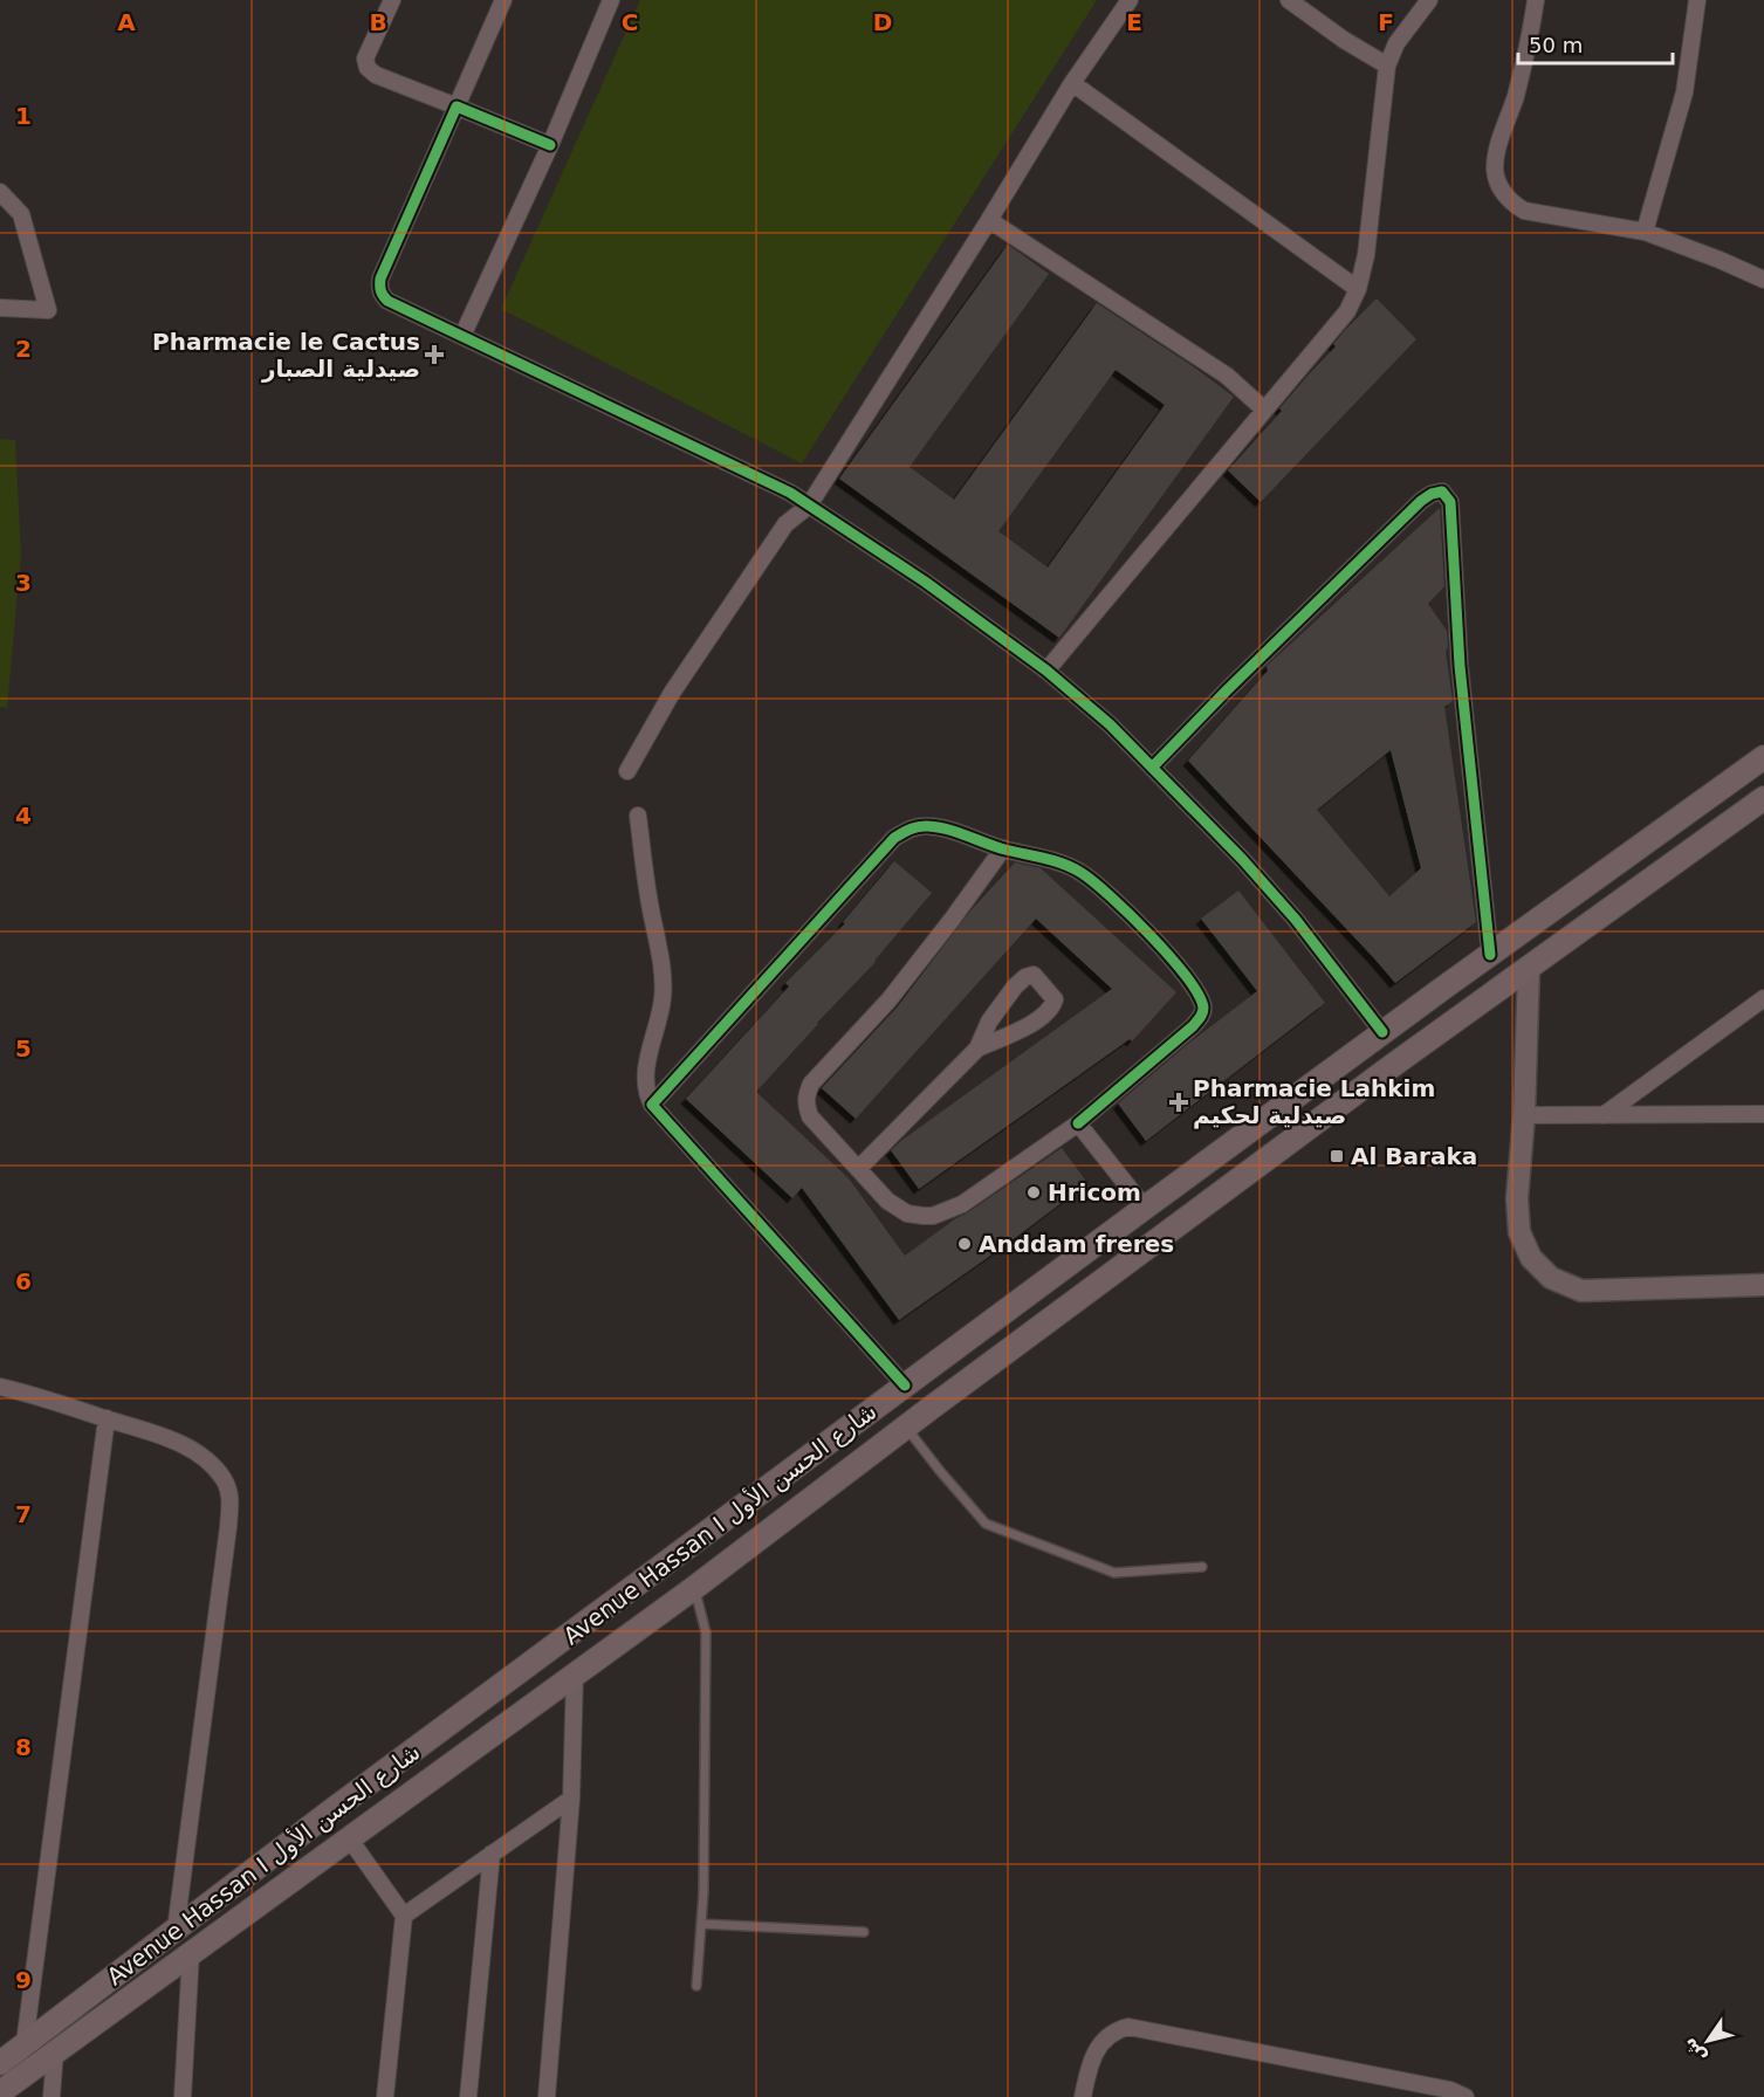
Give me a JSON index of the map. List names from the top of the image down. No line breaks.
{"streets":{"main road":["Avenue Hassan I شارع الحسن الأول"]},"places":{"health":["Pharmacie le Cactus صيدلية الصبار","Pharmacie Lahkim صيدلية لحكيم"],"transit":["Al Baraka"],"other":["Hricom","Anddam freres"]},"scale_bar":"50 m","north":"bottom left","grid":{"columns":["A","B","C","D","E","F"],"rows":["1","2","3","4","5","6","7","8","9"]}}
